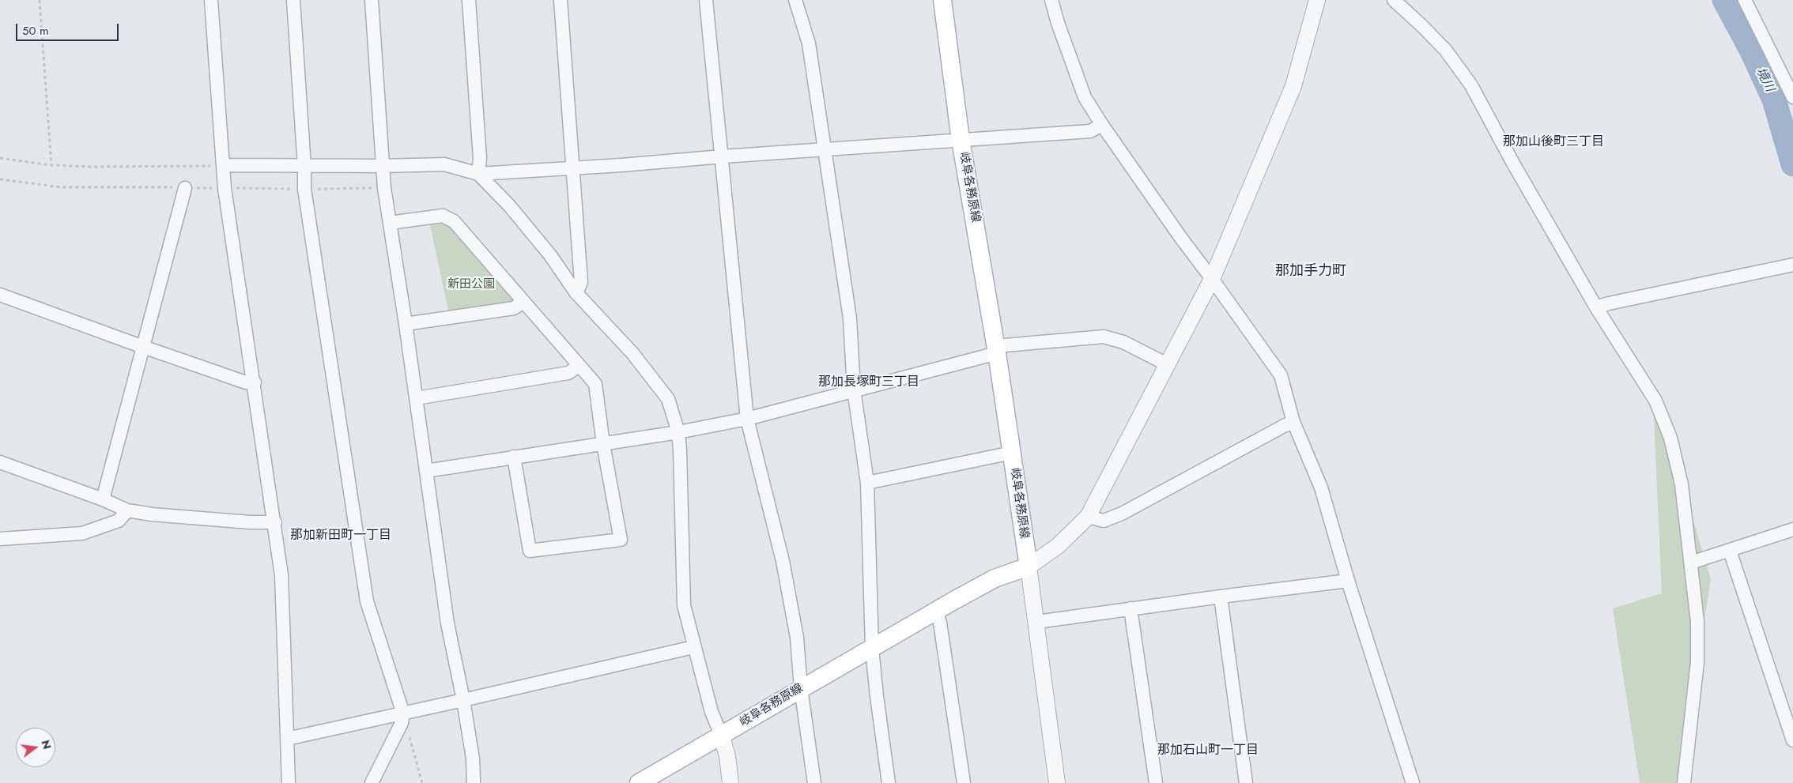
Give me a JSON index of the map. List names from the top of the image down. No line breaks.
{"streets":{"main road":["岐阜各務原線"]},"districts":["那加山後町三丁目","那加手力町","那加長塚町三丁目","那加新田町一丁目","那加石山町一丁目"],"water":["境川"],"parks":["新田公園"],"scale_bar":"50 m","north":"right"}
